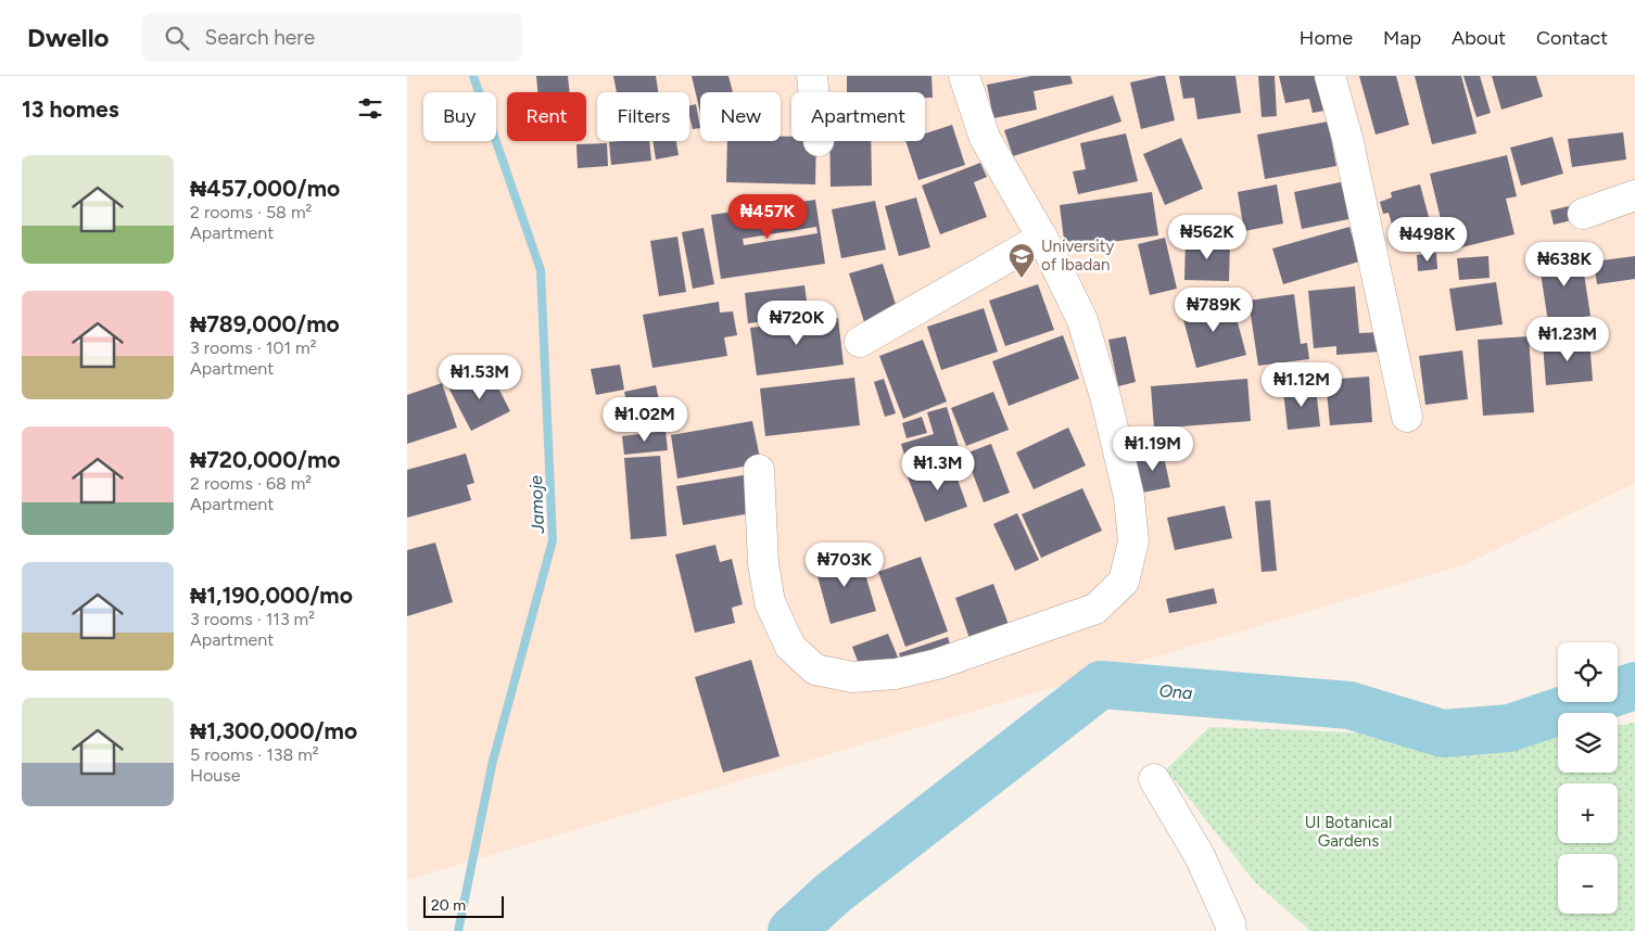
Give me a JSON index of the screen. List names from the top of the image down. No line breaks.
{"water":["Jamoje","Ona"],"parks":["UI Botanical Gardens"],"places":{"school or university":["University of Ibadan"]},"scale_bar":"20 m","page":{"header":"Dwello","search":"Search here","nav":["Home","Map","About","Contact"],"heading":"13 homes","chip":["Buy","Rent","Filters","New","Apartment"],"list":[{"name":"₦457,000/mo","note":"2 rooms · 58 m² · Apartment"},{"name":"₦789,000/mo","note":"3 rooms · 101 m² · Apartment"},{"name":"₦720,000/mo","note":"2 rooms · 68 m² · Apartment"},{"name":"₦1,190,000/mo","note":"3 rooms · 113 m² · Apartment"},{"name":"₦1,300,000/mo","note":"5 rooms · 138 m² · House"}],"price":["₦457K","₦562K","₦498K","₦638K","₦789K","₦720K","₦1.23M","₦1.53M","₦1.12M","₦1.02M","₦1.19M","₦1.3M","₦703K"],"map_buttons":["+","−"],"scale":"20 m"}}
